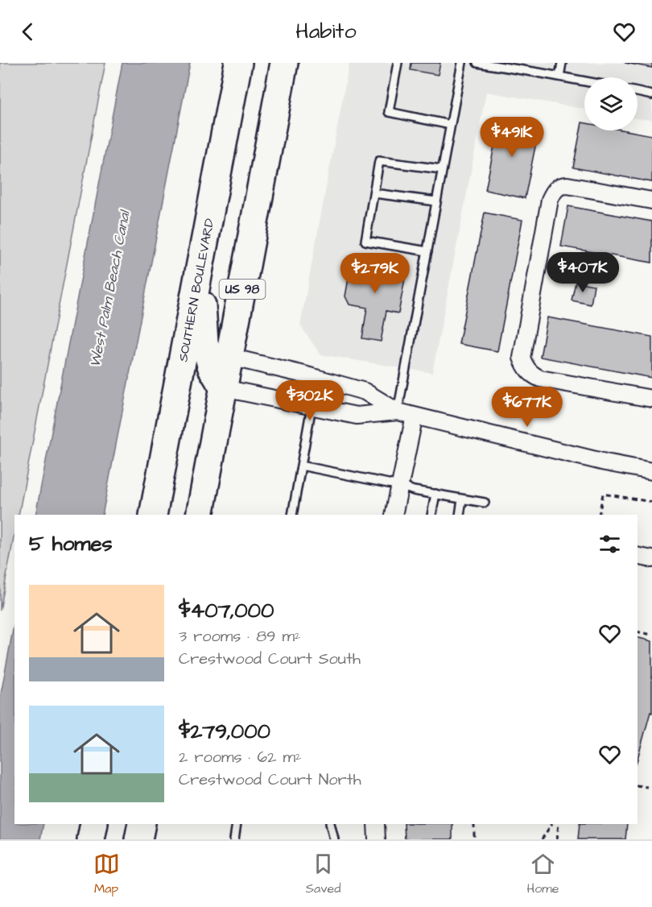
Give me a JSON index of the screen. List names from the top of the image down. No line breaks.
{"streets":{"highway":["SOUTHERN BOULEVARD","US 98"]},"water":["West Palm Beach Canal"],"page":{"header":"Habito","price":["$491K","$407K","$279K","$302K","$677K"],"heading":"5 homes","list":[{"name":"$407,000","note":"3 rooms · 89 m² · Crestwood Court South"},{"name":"$279,000","note":"2 rooms · 62 m² · Crestwood Court North"}],"tabs":["Map","Saved","Home"]}}
